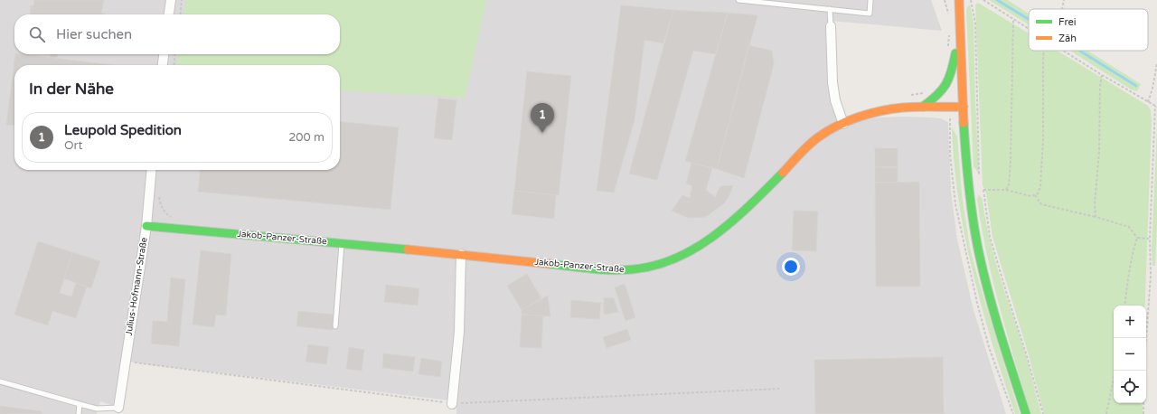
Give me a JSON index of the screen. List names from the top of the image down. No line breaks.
{"streets":{"street":["Jakob-Panzer-Straße","Julius-Hofmann-Straße"]},"crossings":[["Jakob-Panzer-Straße","Julius-Hofmann-Straße"]],"legend":["Frei","Zäh"],"page":{"search":"Hier suchen","heading":"In der Nähe","pins":"1","list":[{"mark":"1","name":"Leupold Spedition","note":"Ort","value":"200 m"}],"map_buttons":["+","−"]}}
